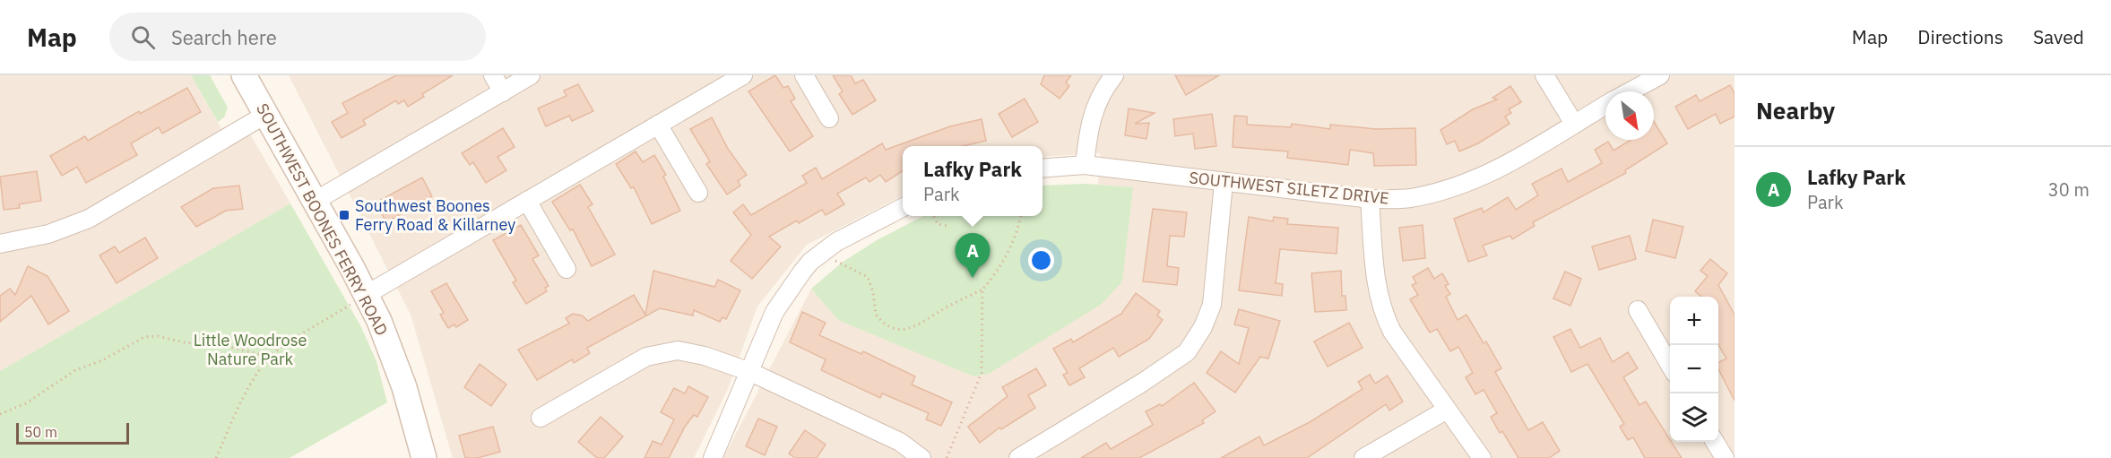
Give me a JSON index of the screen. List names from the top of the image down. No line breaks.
{"streets":{"main road":["SOUTHWEST BOONES FERRY ROAD"],"street":["SOUTHWEST SILETZ DRIVE"]},"parks":["Little Woodrose Nature Park"],"places":{"transit":["Southwest Boones Ferry Road & Killarney"]},"scale_bar":"50 m","north":"bottom right","page":{"header":"Map","search":"Search here","nav":["Map","Directions","Saved"],"heading":"Nearby","list":[{"mark":"A","name":"Lafky Park","note":"Park","value":"30 m"}],"popup":["Lafky Park","Park"],"pins":"A","map_buttons":["+","−"],"scale":"50 m"}}
